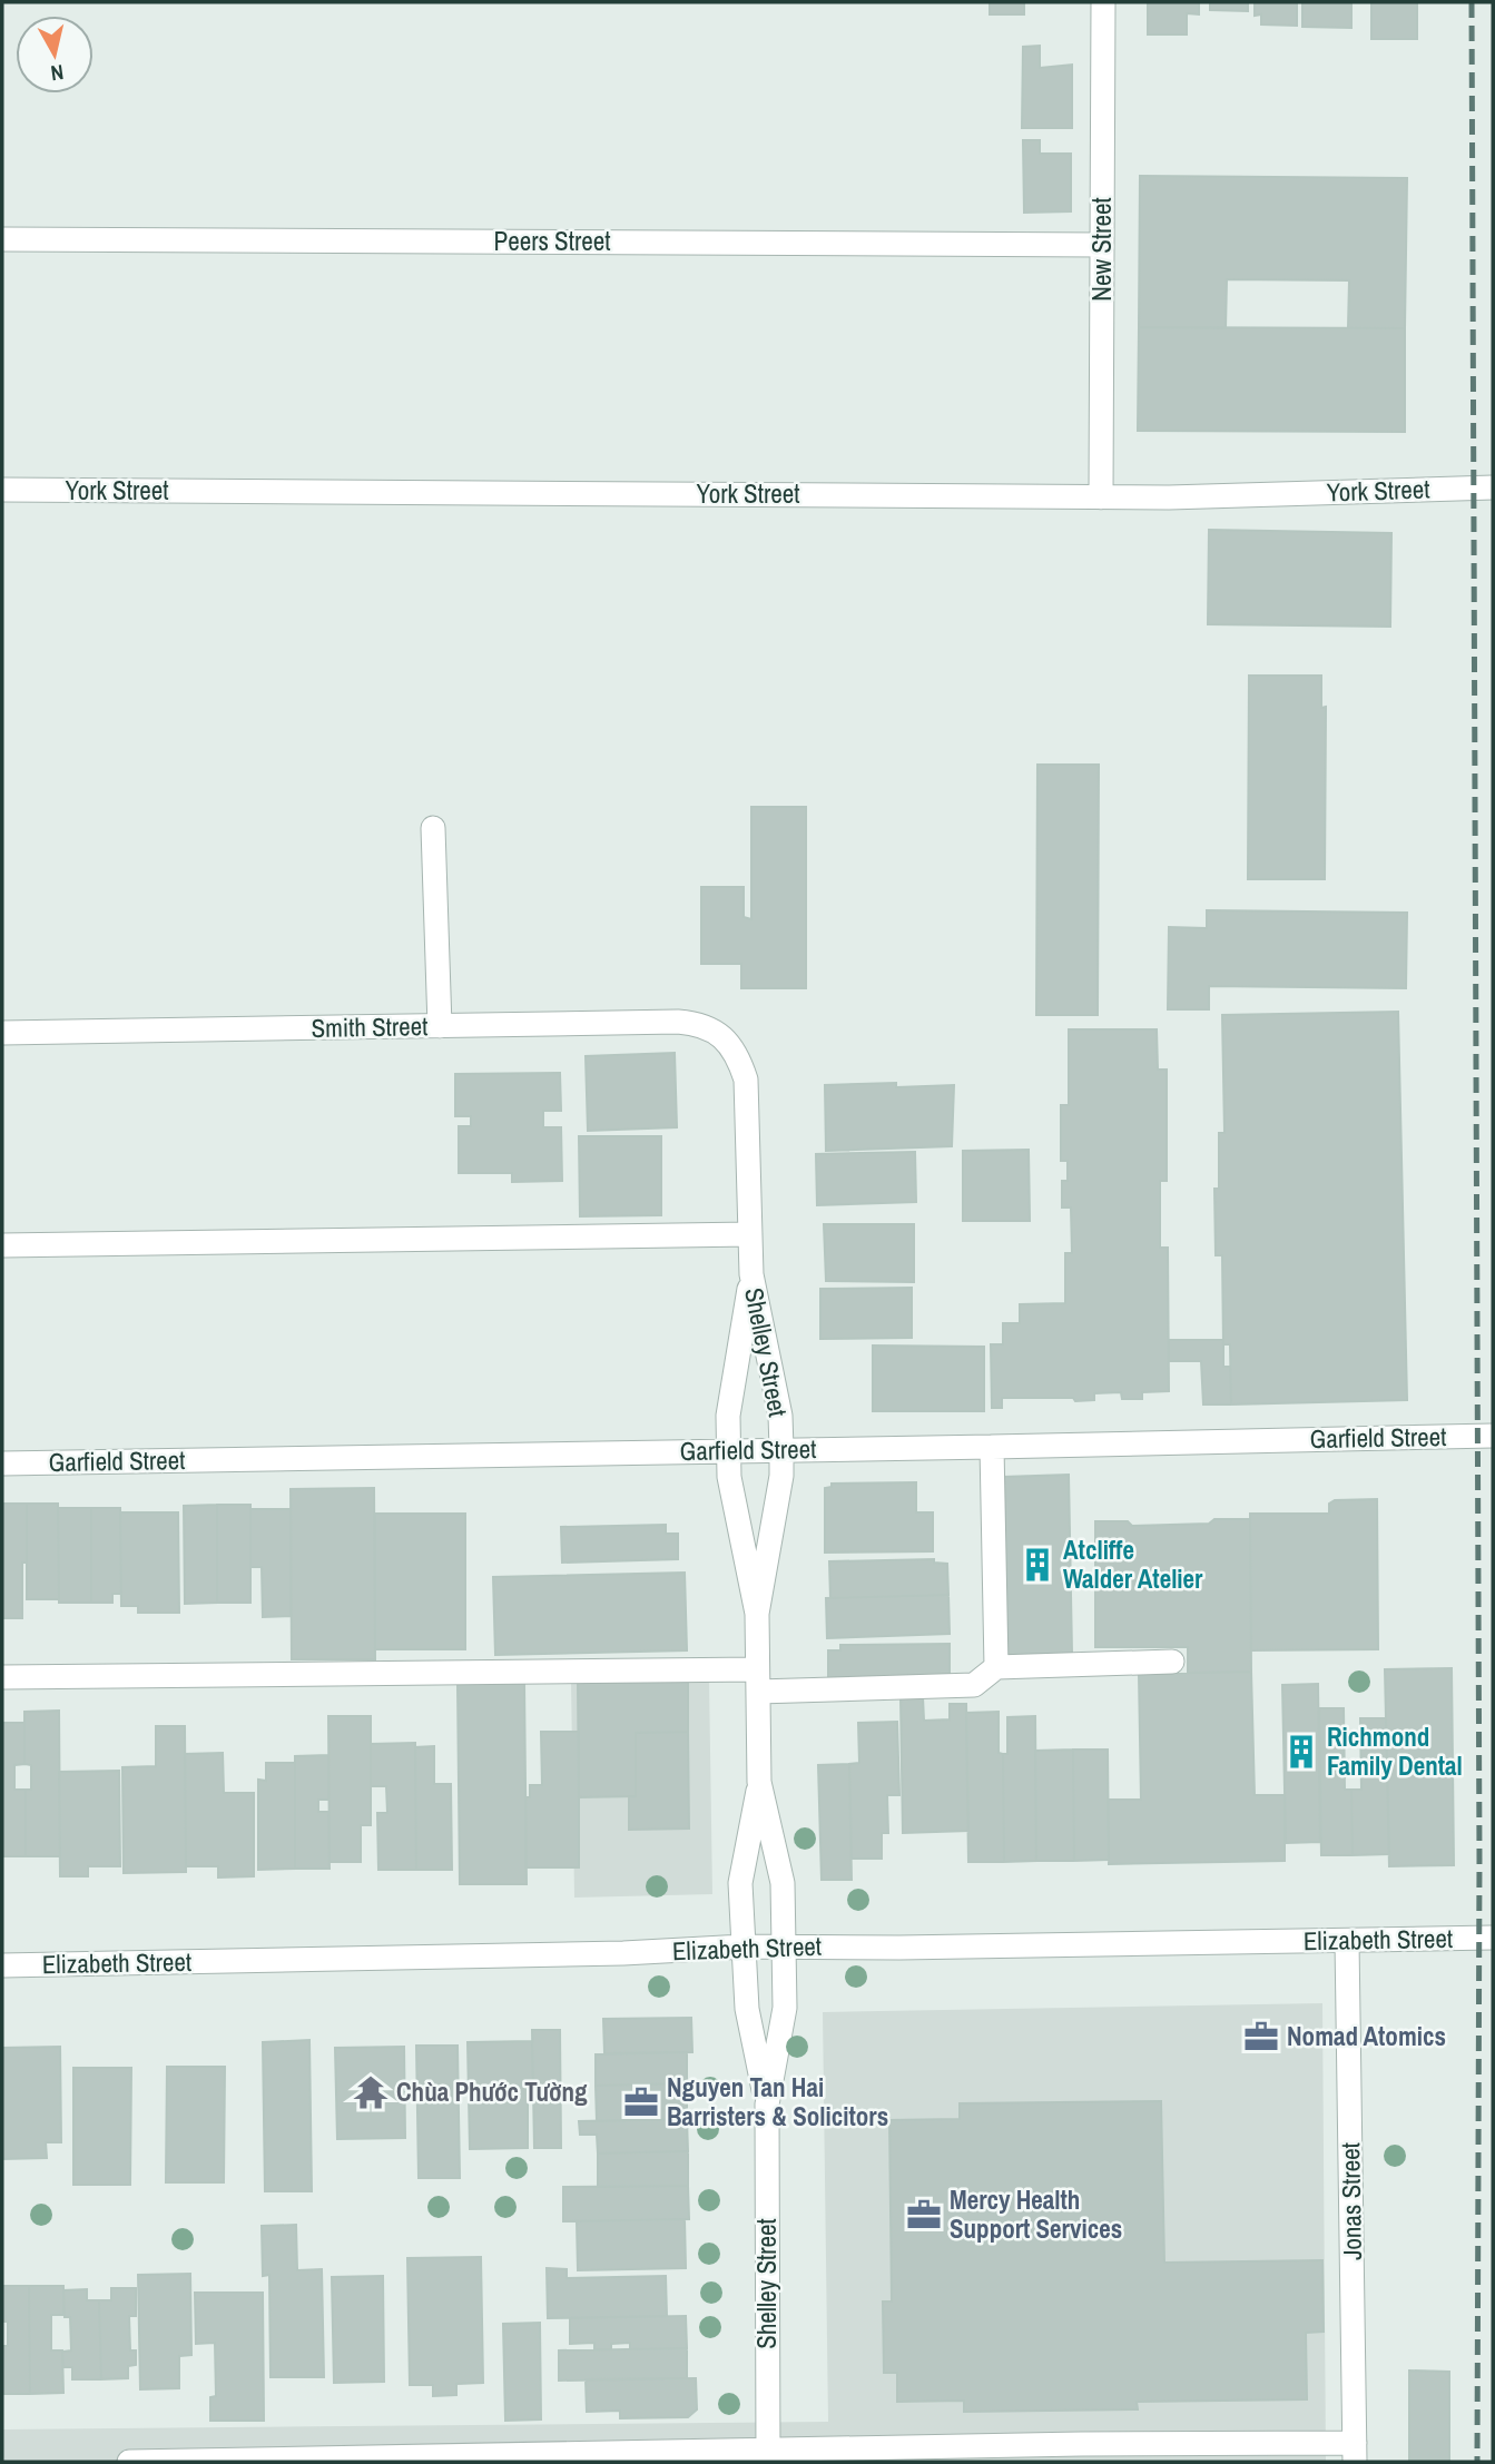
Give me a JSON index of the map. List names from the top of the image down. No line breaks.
{"streets":{"street":["Peers Street","New Street","York Street","Smith Street","Shelley Street","Garfield Street","Elizabeth Street","Jonas Street"]},"crossings":[["Peers Street","New Street"],["New Street","York Street"],["Smith Street","Shelley Street"],["Shelley Street","Garfield Street"],["Shelley Street","Elizabeth Street"],["Elizabeth Street","Jonas Street"]],"places":{"building":["Atcliffe Walder Atelier","Richmond Family Dental"],"office":["Nomad Atomics","Nguyen Tan Hai Barristers & Solicitors","Mercy Health Support Services"],"temple":["Chùa Phước Tường"]},"north":"bottom"}
